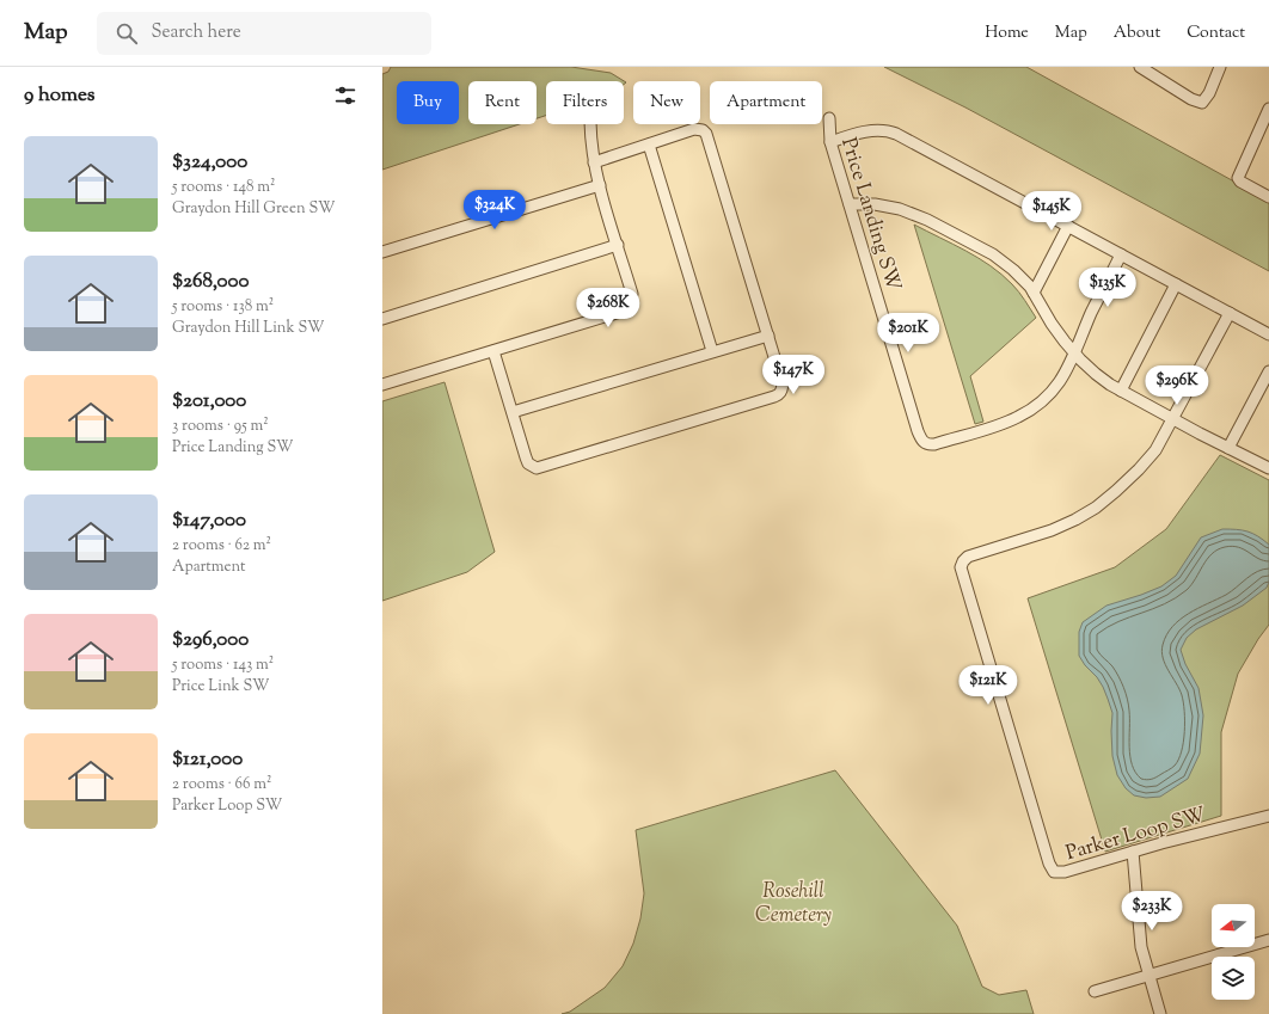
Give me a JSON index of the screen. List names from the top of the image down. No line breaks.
{"streets":{"street":["Price Landing SW","Parker Loop SW"]},"parks":["Rosehill Cemetery"],"north":"left","page":{"header":"Map","search":"Search here","nav":["Home","Map","About","Contact"],"heading":"9 homes","chip":["Buy","Rent","Filters","New","Apartment"],"list":[{"name":"$324,000","note":"5 rooms · 148 m² · Graydon Hill Green SW"},{"name":"$268,000","note":"5 rooms · 138 m² · Graydon Hill Link SW"},{"name":"$201,000","note":"3 rooms · 95 m² · Price Landing SW"},{"name":"$147,000","note":"2 rooms · 62 m² · Apartment"},{"name":"$296,000","note":"5 rooms · 143 m² · Price Link SW"},{"name":"$121,000","note":"2 rooms · 66 m² · Parker Loop SW"}],"price":["$324K","$145K","$135K","$268K","$201K","$147K","$296K","$121K","$233K"]}}
